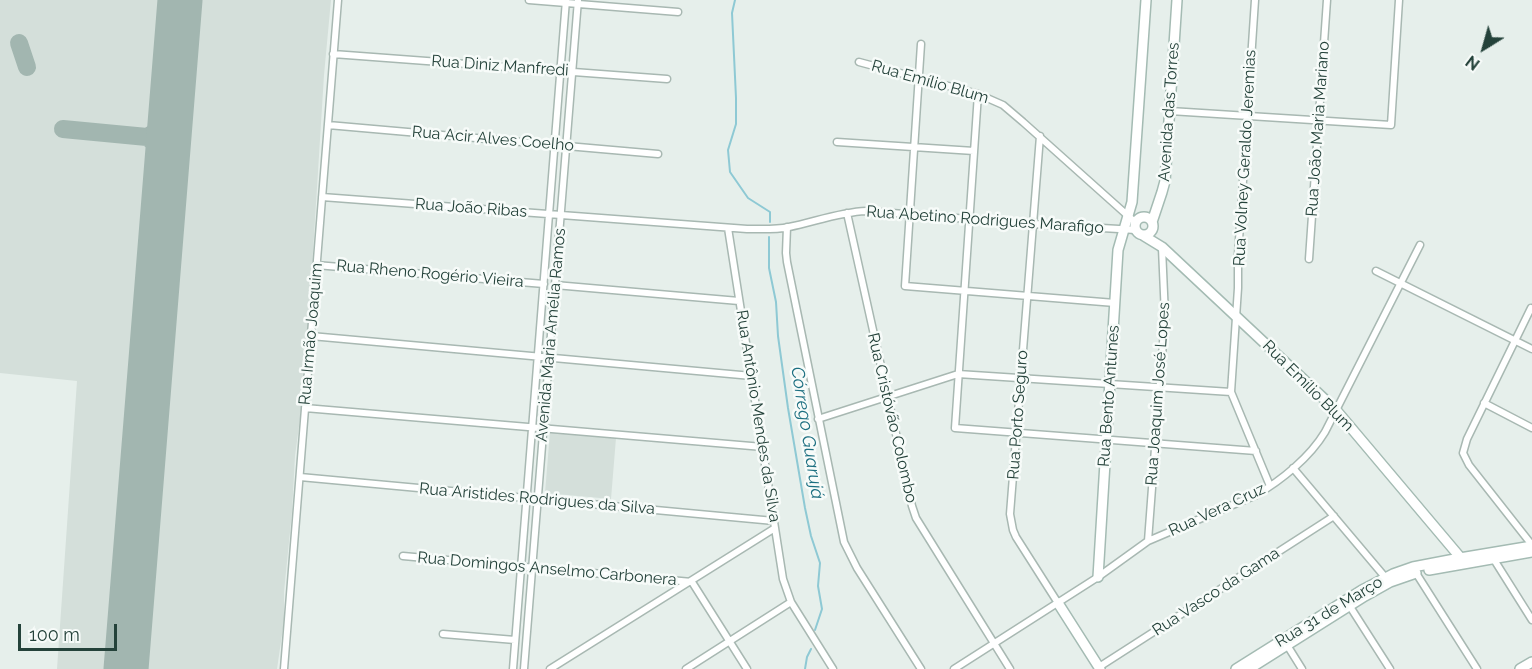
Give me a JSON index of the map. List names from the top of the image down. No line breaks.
{"streets":{"main road":["Rua Emílio Blum","Avenida das Torres","Rua Bento Antunes","Rua Porto Seguro","Rua 31 de Março"],"street":["Rua Diniz Manfredi","Rua João Maria Mariano","Rua Acir Alves Coelho","Rua Volney Geraldo Jeremias","Rua João Ribas","Rua Abetino Rodrigues Marafigo","Rua Rheno Rogério Vieira","Rua Irmão Joaquim","Avenida Maria Amélia Ramos","Rua Joaquim José Lopes","Rua Antônio Mendes da Silva","Rua Cristóvão Colombo","Rua Aristides Rodrigues da Silva","Rua Vera Cruz","Rua Domingos Anselmo Carbonera","Rua Vasco da Gama"]},"crossings":[["Rua Diniz Manfredi","Rua Irmão Joaquim"],["Rua Diniz Manfredi","Avenida Maria Amélia Ramos"],["Rua Emílio Blum","Avenida das Torres"],["Rua Emílio Blum","Rua Volney Geraldo Jeremias"],["Rua Emílio Blum","Rua Abetino Rodrigues Marafigo"],["Rua Emílio Blum","Rua Joaquim José Lopes"],["Rua Emílio Blum","Rua Bento Antunes"],["Rua Emílio Blum","Rua Porto Seguro"],["Rua Emílio Blum","Rua Vera Cruz"],["Rua Emílio Blum","Rua 31 de Março"],["Avenida das Torres","Rua Abetino Rodrigues Marafigo"],["Avenida das Torres","Rua Bento Antunes"],["Rua Acir Alves Coelho","Rua Irmão Joaquim"],["Rua Acir Alves Coelho","Avenida Maria Amélia Ramos"],["Rua João Ribas","Rua Abetino Rodrigues Marafigo"],["Rua João Ribas","Rua Irmão Joaquim"],["Rua João Ribas","Avenida Maria Amélia Ramos"],["Rua João Ribas","Rua Antônio Mendes da Silva"],["Rua Abetino Rodrigues Marafigo","Rua Bento Antunes"],["Rua Abetino Rodrigues Marafigo","Rua Porto Seguro"],["Rua Abetino Rodrigues Marafigo","Rua Antônio Mendes da Silva"],["Rua Abetino Rodrigues Marafigo","Rua Cristóvão Colombo"],["Rua Rheno Rogério Vieira","Rua Irmão Joaquim"],["Rua Rheno Rogério Vieira","Avenida Maria Amélia Ramos"],["Rua Irmão Joaquim","Rua Aristides Rodrigues da Silva"],["Avenida Maria Amélia Ramos","Rua Aristides Rodrigues da Silva"],["Avenida Maria Amélia Ramos","Rua Domingos Anselmo Carbonera"],["Rua Joaquim José Lopes","Rua Vera Cruz"],["Rua Bento Antunes","Rua Vera Cruz"],["Rua Porto Seguro","Rua Vera Cruz"],["Rua Porto Seguro","Rua Vasco da Gama"],["Rua Antônio Mendes da Silva","Rua Aristides Rodrigues da Silva"],["Rua Cristóvão Colombo","Rua Vera Cruz"]],"water":["Córrego Guarujá"],"scale_bar":"100 m","north":"bottom left"}
